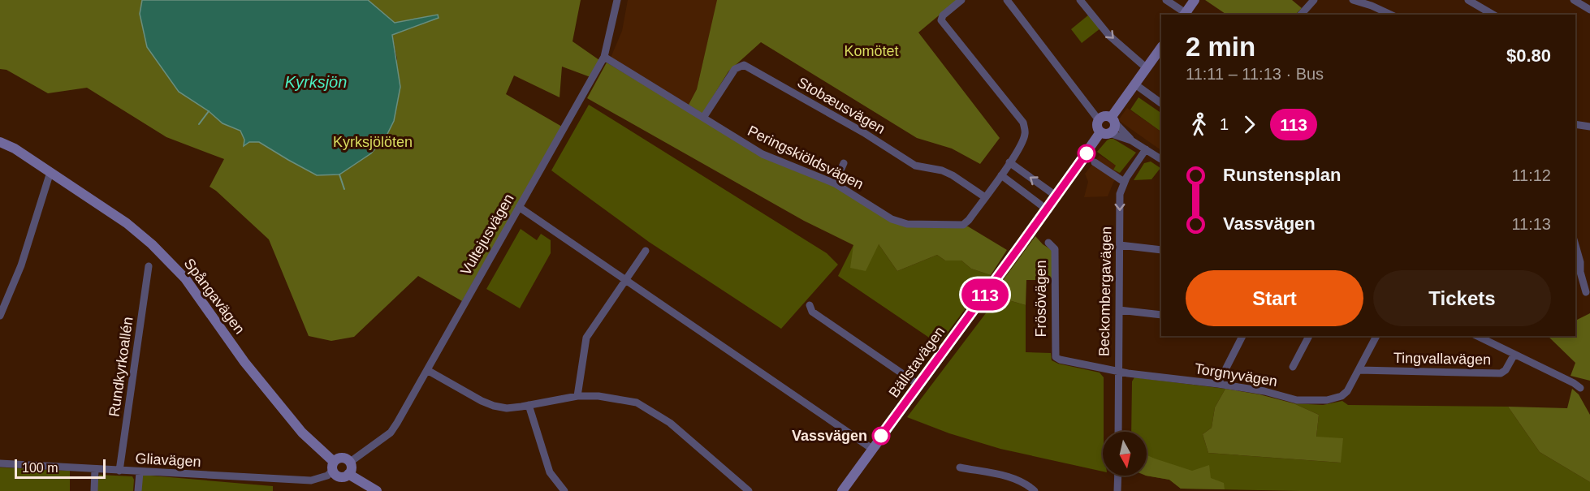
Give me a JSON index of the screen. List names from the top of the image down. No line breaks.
{"streets":{"street":["Stobæusvägen","Peringskiöldsvägen","Vultejusvägen","Beckombergavägen","Spångavägen","Frösövägen","Tingvallavägen","Bällstavägen","Rundkyrkoallén","Torgnyvägen","Gliavägen"]},"crossings":[["Stobæusvägen","Peringskiöldsvägen"],["Peringskiöldsvägen","Vultejusvägen"],["Vultejusvägen","Spångavägen"],["Vultejusvägen","Gliavägen"],["Beckombergavägen","Torgnyvägen"],["Spångavägen","Gliavägen"],["Frösövägen","Torgnyvägen"],["Tingvallavägen","Torgnyvägen"],["Rundkyrkoallén","Gliavägen"]],"water":["Kyrksjön"],"parks":["Komötet","Kyrksjölöten"],"places":["Vassvägen"],"lines":["bus line 113"],"scale_bar":"100 m","north":"bottom","page":{"on_map":"113","heading":["2 min","11:11 – 11:13 · Bus","$0.80"],"legs":["1","113"],"list":[{"name":"Runstensplan","value":"11:12"},{"name":"Vassvägen","value":"11:13"}],"buttons":["Start","Tickets"],"scale":"100 m"}}
